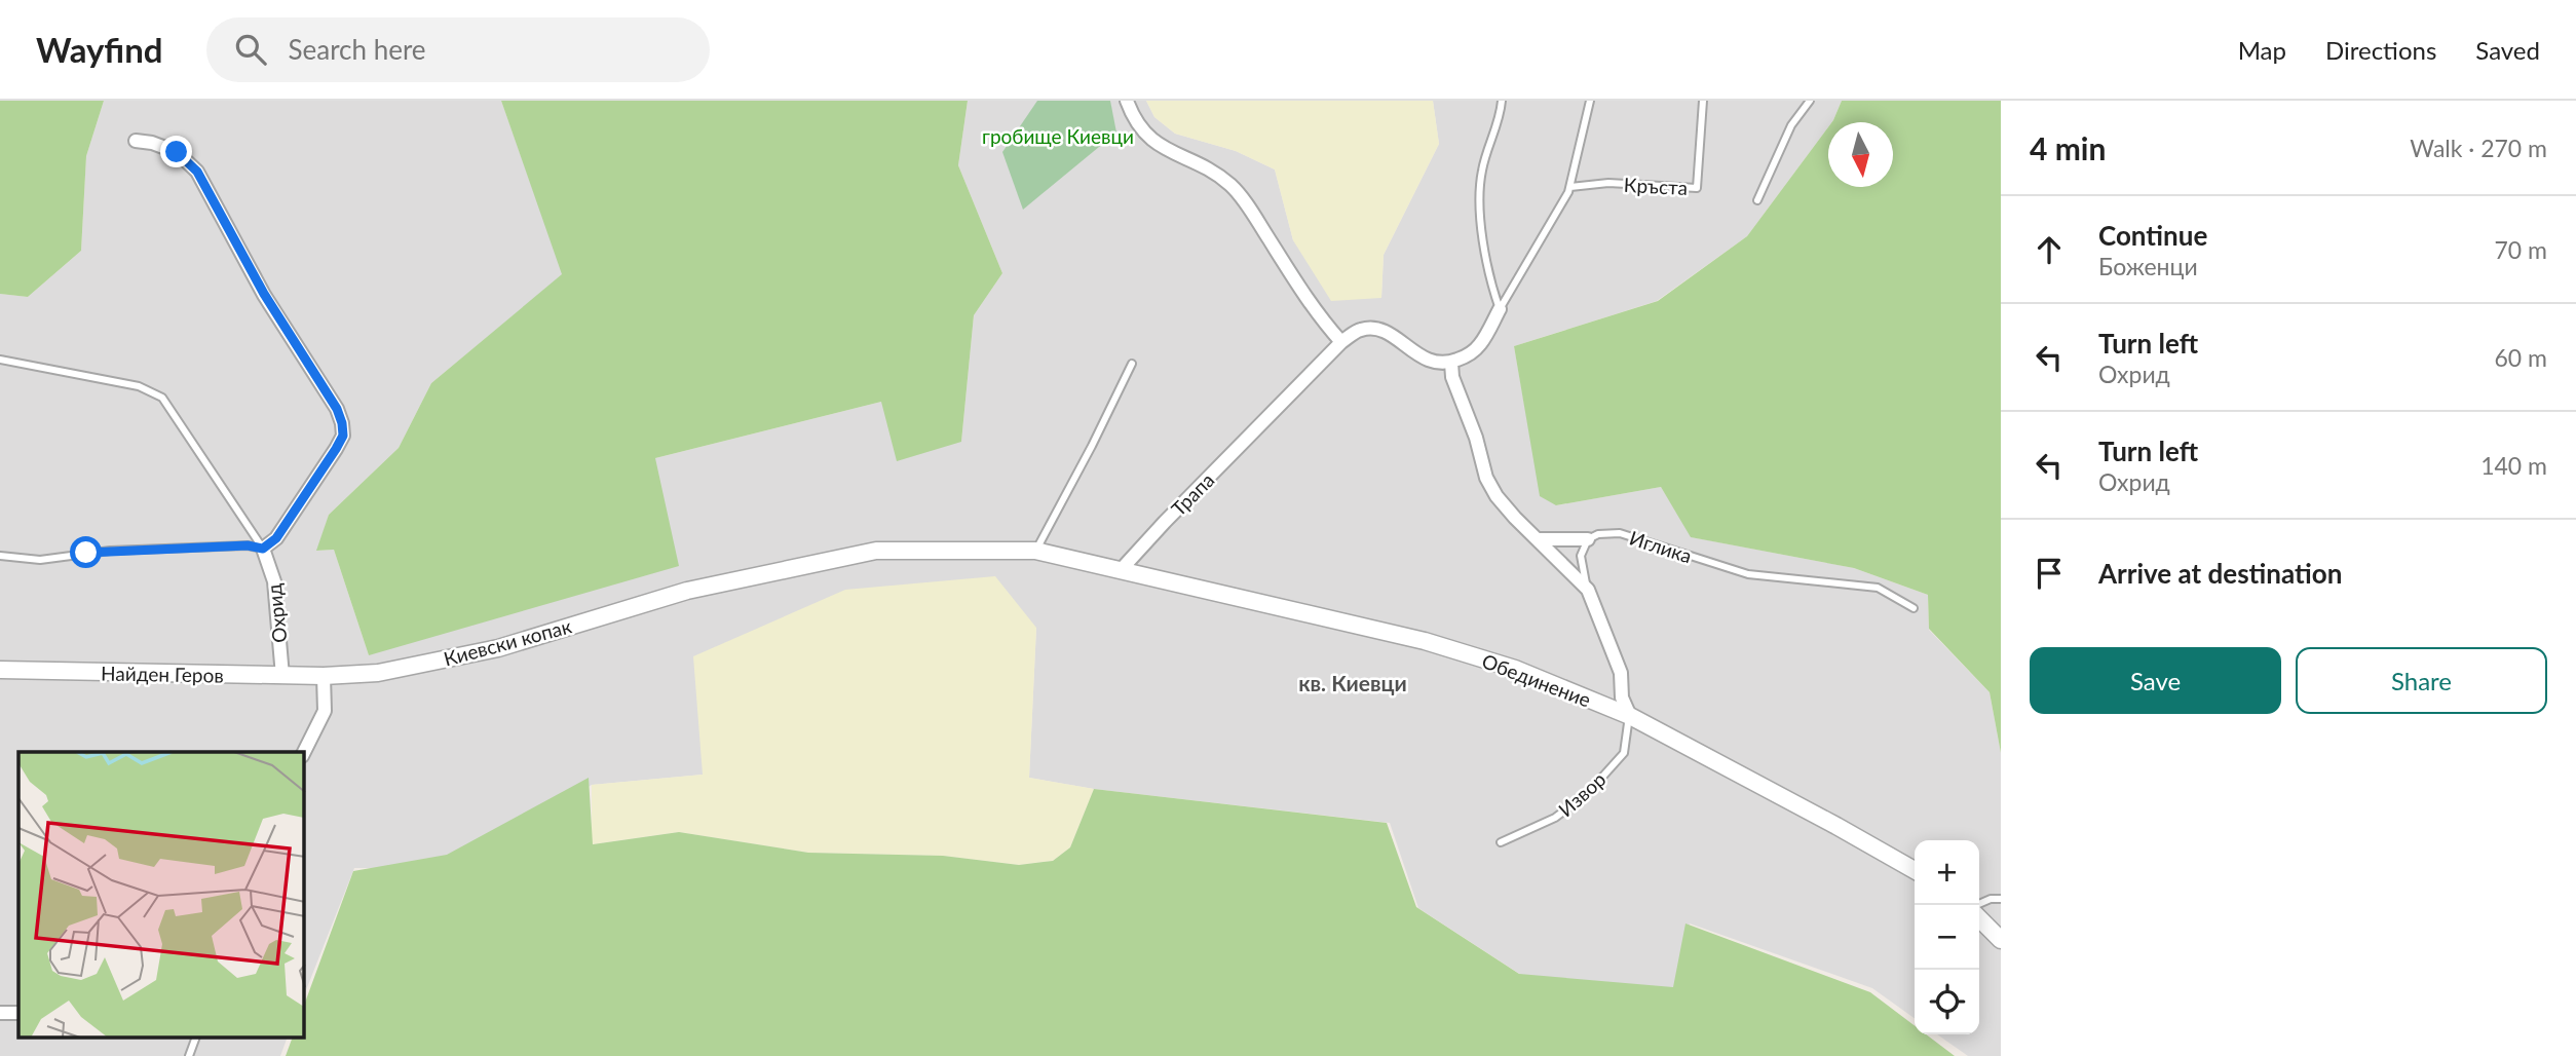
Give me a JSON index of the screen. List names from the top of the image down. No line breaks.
{"streets":{"street":["Трапа","Охрид","Киевски копак","Найден Геров","Обединение"],"lane":["Кръста","Иглика","Извор"]},"crossings":[["Трапа","Обединение"],["Охрид","Найден Геров"],["Киевски копак","Найден Геров"],["Обединение","Извор"]],"districts":["кв. Киевци"],"parks":["гробище Киевци"],"north":"bottom","page":{"header":"Wayfind","search":"Search here","nav":["Map","Directions","Saved"],"heading":["4 min","Walk · 270 m"],"list":[["Continue","Боженци","70 m"],["Turn left","Охрид","60 m"],["Turn left","Охрид","140 m"],"Arrive at destination"],"buttons":["Save","Share"],"map_buttons":["+","−"]}}
